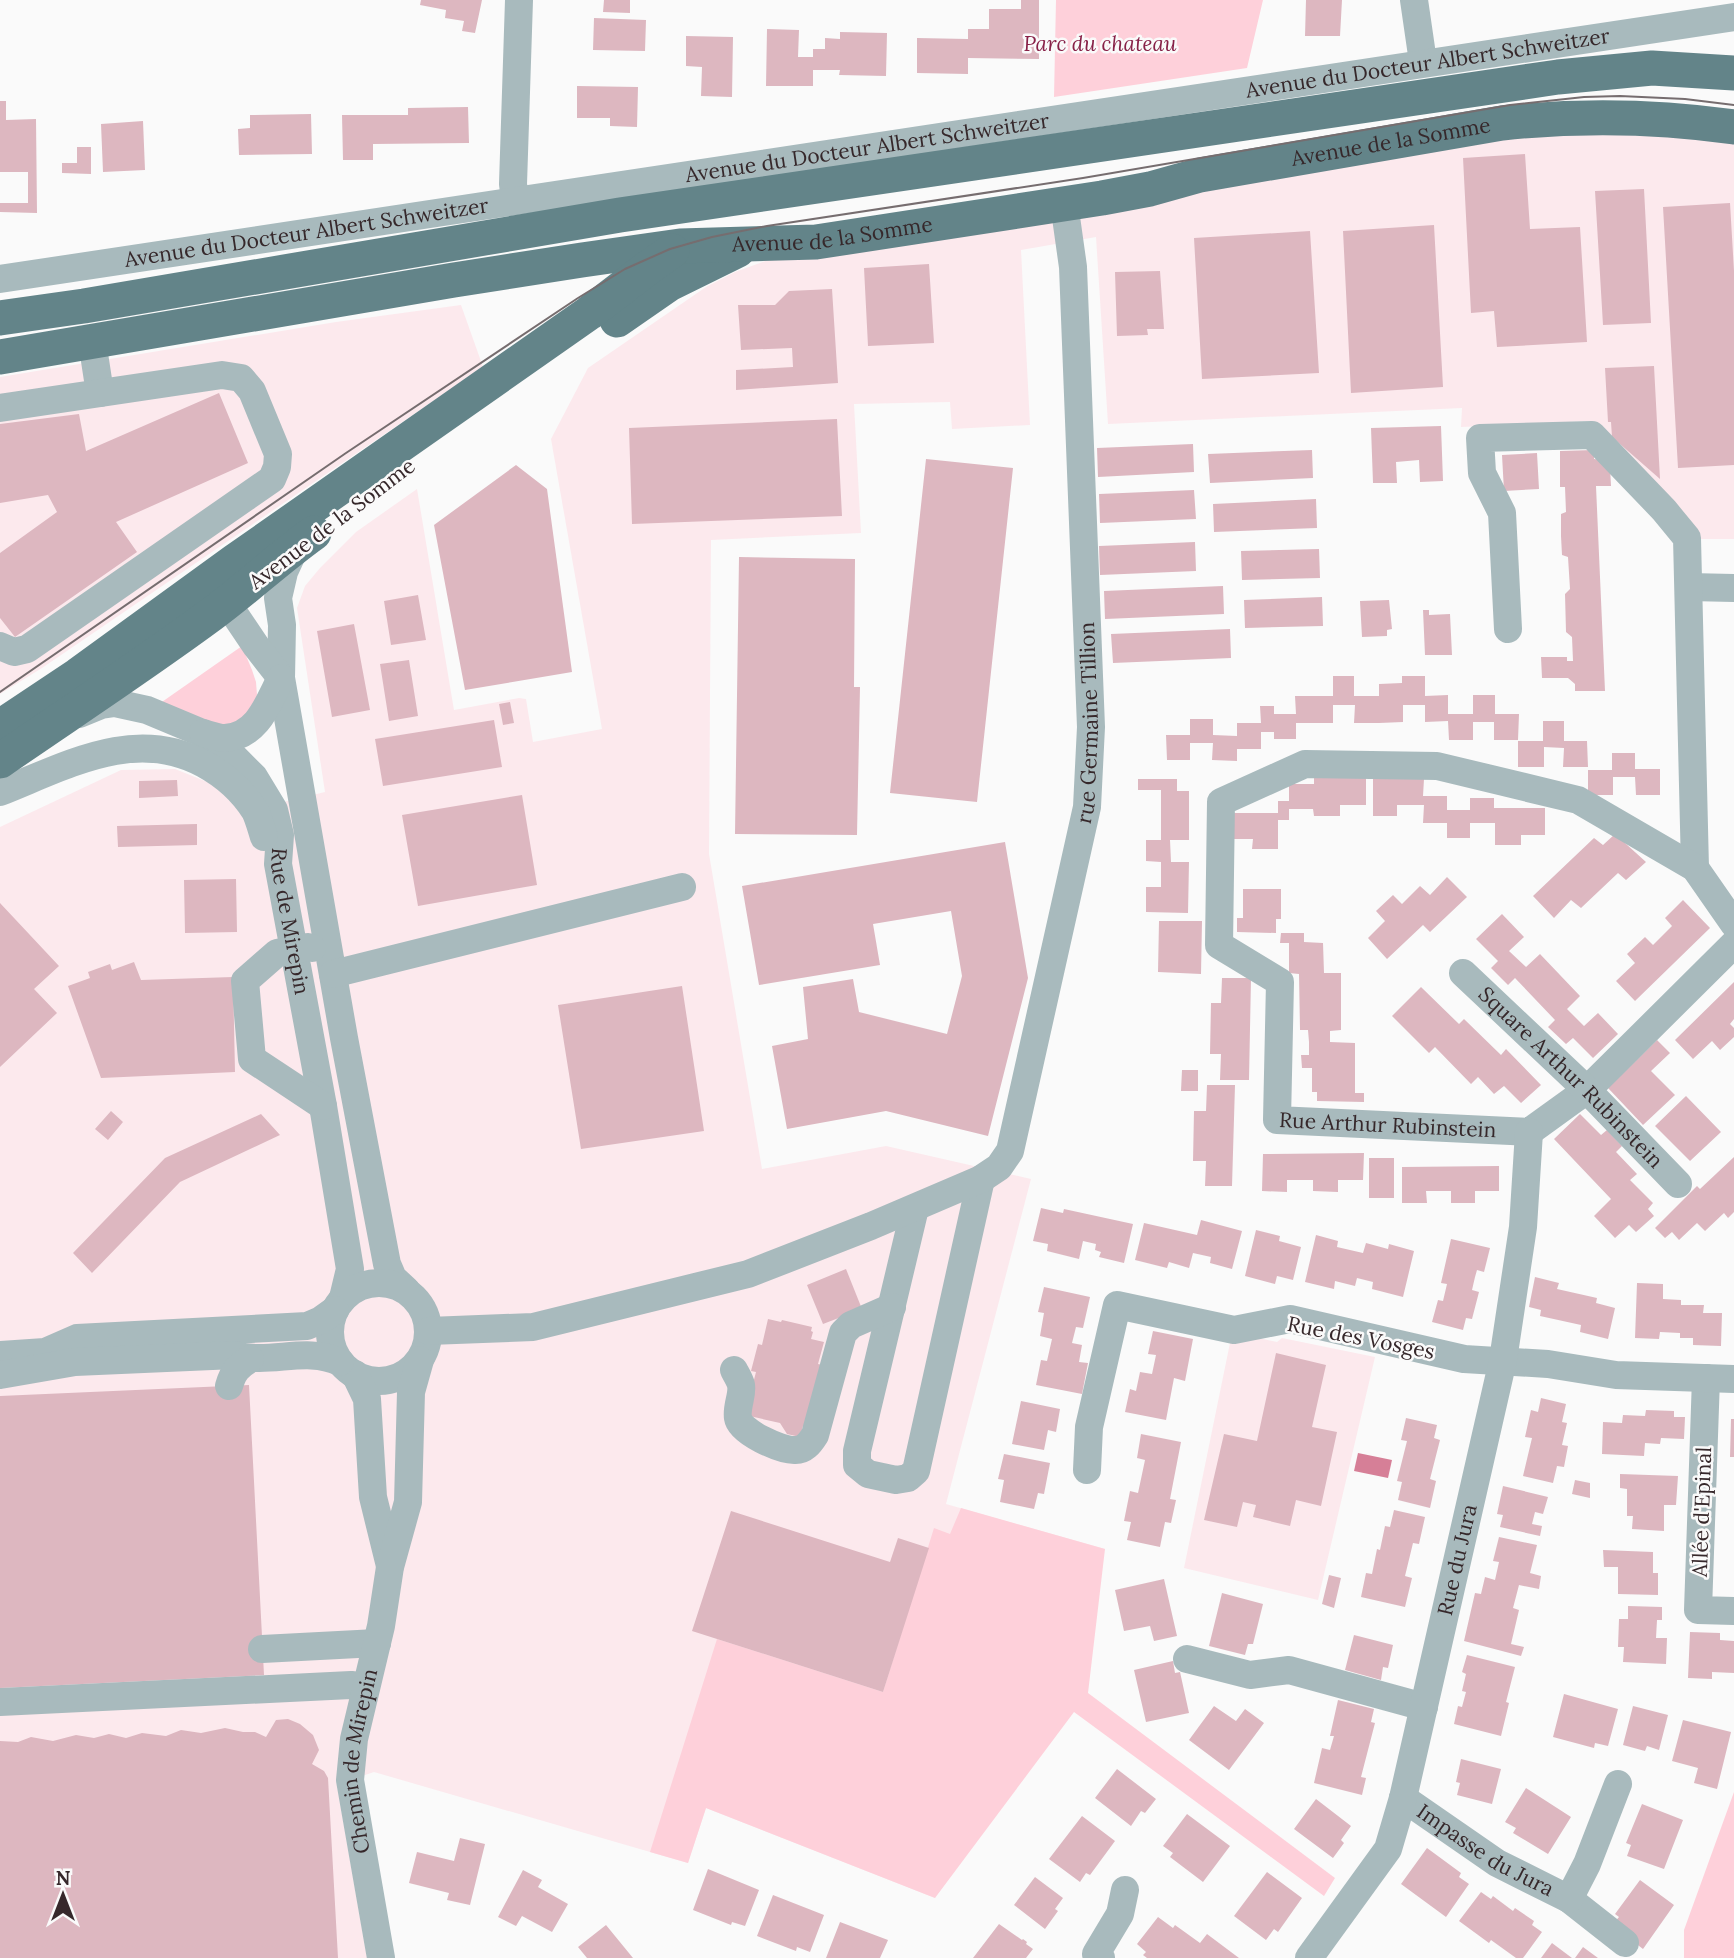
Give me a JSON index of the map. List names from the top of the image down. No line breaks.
{"streets":{"main road":["Avenue de la Somme"],"street":["Avenue du Docteur Albert Schweitzer","rue Germaine Tillion","Rue de Mirepin","Square Arthur Rubinstein","Rue Arthur Rubinstein","Rue des Vosges","Allée d'Epinal","Rue du Jura","Chemin de Mirepin","Impasse du Jura"]},"crossings":[["Avenue de la Somme","rue Germaine Tillion"],["Avenue de la Somme","Rue de Mirepin"],["rue Germaine Tillion","Rue de Mirepin"],["rue Germaine Tillion","Chemin de Mirepin"],["Rue de Mirepin","Chemin de Mirepin"],["Square Arthur Rubinstein","Rue Arthur Rubinstein"],["Rue Arthur Rubinstein","Rue du Jura"],["Rue des Vosges","Allée d'Epinal"],["Rue des Vosges","Rue du Jura"],["Rue du Jura","Impasse du Jura"]],"parks":["Parc du chateau"],"north":"top"}
